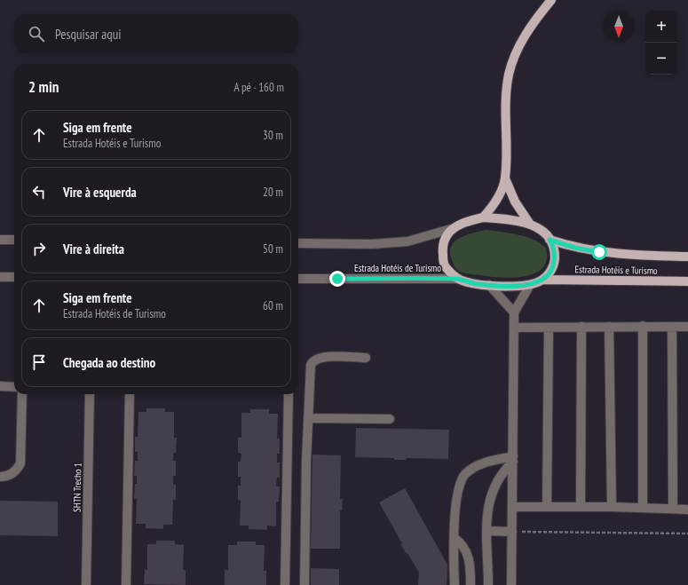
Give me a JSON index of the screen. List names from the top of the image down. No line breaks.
{"streets":{"main road":["Estrada Hotéis e Turismo"],"street":["Estrada Hotéis de Turismo","SHTN Trecho 1"]},"crossings":[["Estrada Hotéis de Turismo","Estrada Hotéis e Turismo"]],"north":"bottom","page":{"map_buttons":["+","−"],"search":"Pesquisar aqui","heading":["2 min","A pé · 160 m"],"list":[["Siga em frente","Estrada Hotéis e Turismo","30 m"],["Vire à esquerda","20 m"],["Vire à direita","50 m"],["Siga em frente","Estrada Hotéis de Turismo","60 m"],"Chegada ao destino"]}}
